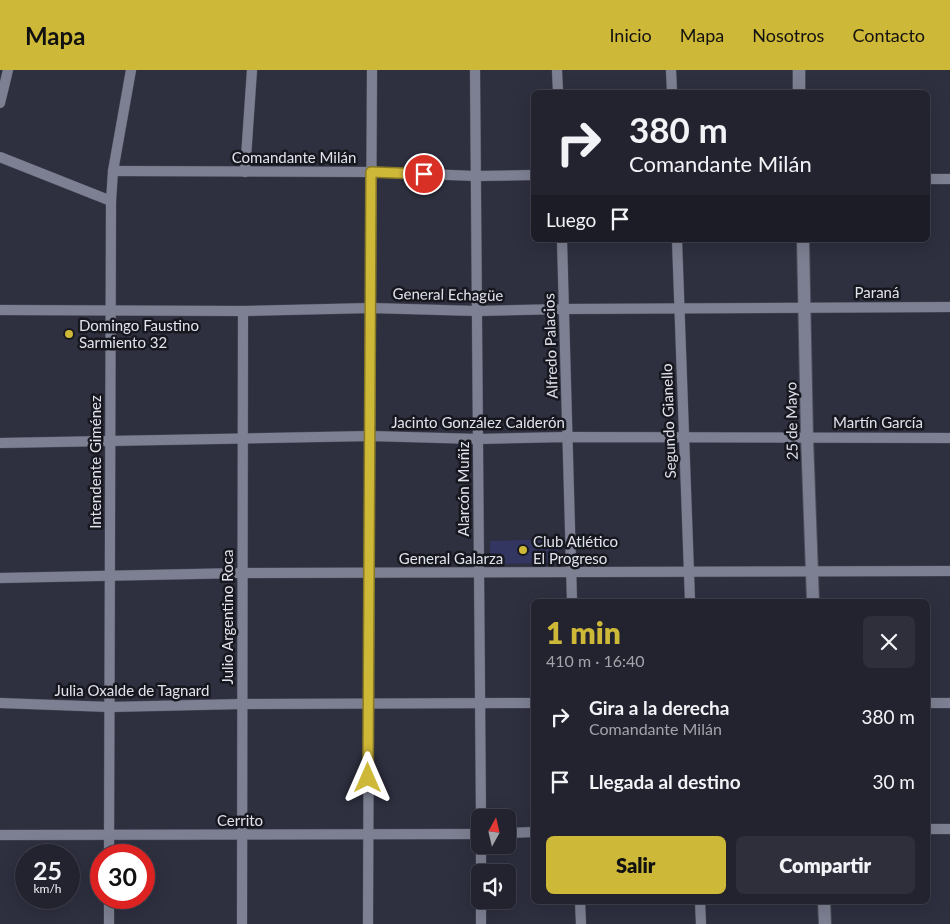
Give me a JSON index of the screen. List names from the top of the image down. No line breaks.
{"streets":{"street":["Comandante Milán","Paraná","General Echagüe","Alfredo Palacios","Segundo Gianello","25 de Mayo","Jacinto González Calderón","Martín García","Intendente Giménez","Alarcón Muñiz","General Galarza","Julio Argentino Roca","Julia Oxalde de Tagnard","Cerrito"]},"crossings":[["Comandante Milán","Intendente Giménez"],["Comandante Milán","Alarcón Muñiz"],["Paraná","General Echagüe"],["Paraná","25 de Mayo"],["General Echagüe","Alfredo Palacios"],["General Echagüe","Segundo Gianello"],["General Echagüe","25 de Mayo"],["General Echagüe","Intendente Giménez"],["General Echagüe","Alarcón Muñiz"],["General Echagüe","Julio Argentino Roca"],["Alfredo Palacios","Jacinto González Calderón"],["Alfredo Palacios","General Galarza"],["Segundo Gianello","Jacinto González Calderón"],["Segundo Gianello","General Galarza"],["25 de Mayo","Jacinto González Calderón"],["25 de Mayo","Martín García"],["25 de Mayo","General Galarza"],["Jacinto González Calderón","Martín García"],["Jacinto González Calderón","Intendente Giménez"],["Jacinto González Calderón","Alarcón Muñiz"],["Jacinto González Calderón","Julio Argentino Roca"],["Intendente Giménez","General Galarza"],["Intendente Giménez","Julia Oxalde de Tagnard"],["Intendente Giménez","Cerrito"],["Alarcón Muñiz","General Galarza"],["Alarcón Muñiz","Julia Oxalde de Tagnard"],["General Galarza","Julio Argentino Roca"],["Julio Argentino Roca","Julia Oxalde de Tagnard"],["Julio Argentino Roca","Cerrito"]],"places":["Domingo Faustino Sarmiento 32","Club Atlético El Progreso"],"north":"top","page":{"header":"Mapa","nav":["Inicio","Mapa","Nosotros","Contacto"],"turn":["380 m","Comandante Milán"],"then":"Luego","heading":["1 min","410 m · 16:40"],"list":[{"name":"Gira a la derecha","note":"Comandante Milán","value":"380 m"},{"name":"Llegada al destino","value":"30 m"}],"buttons":["Salir","Compartir"],"speed":"25 km/h","limit":"30"}}
